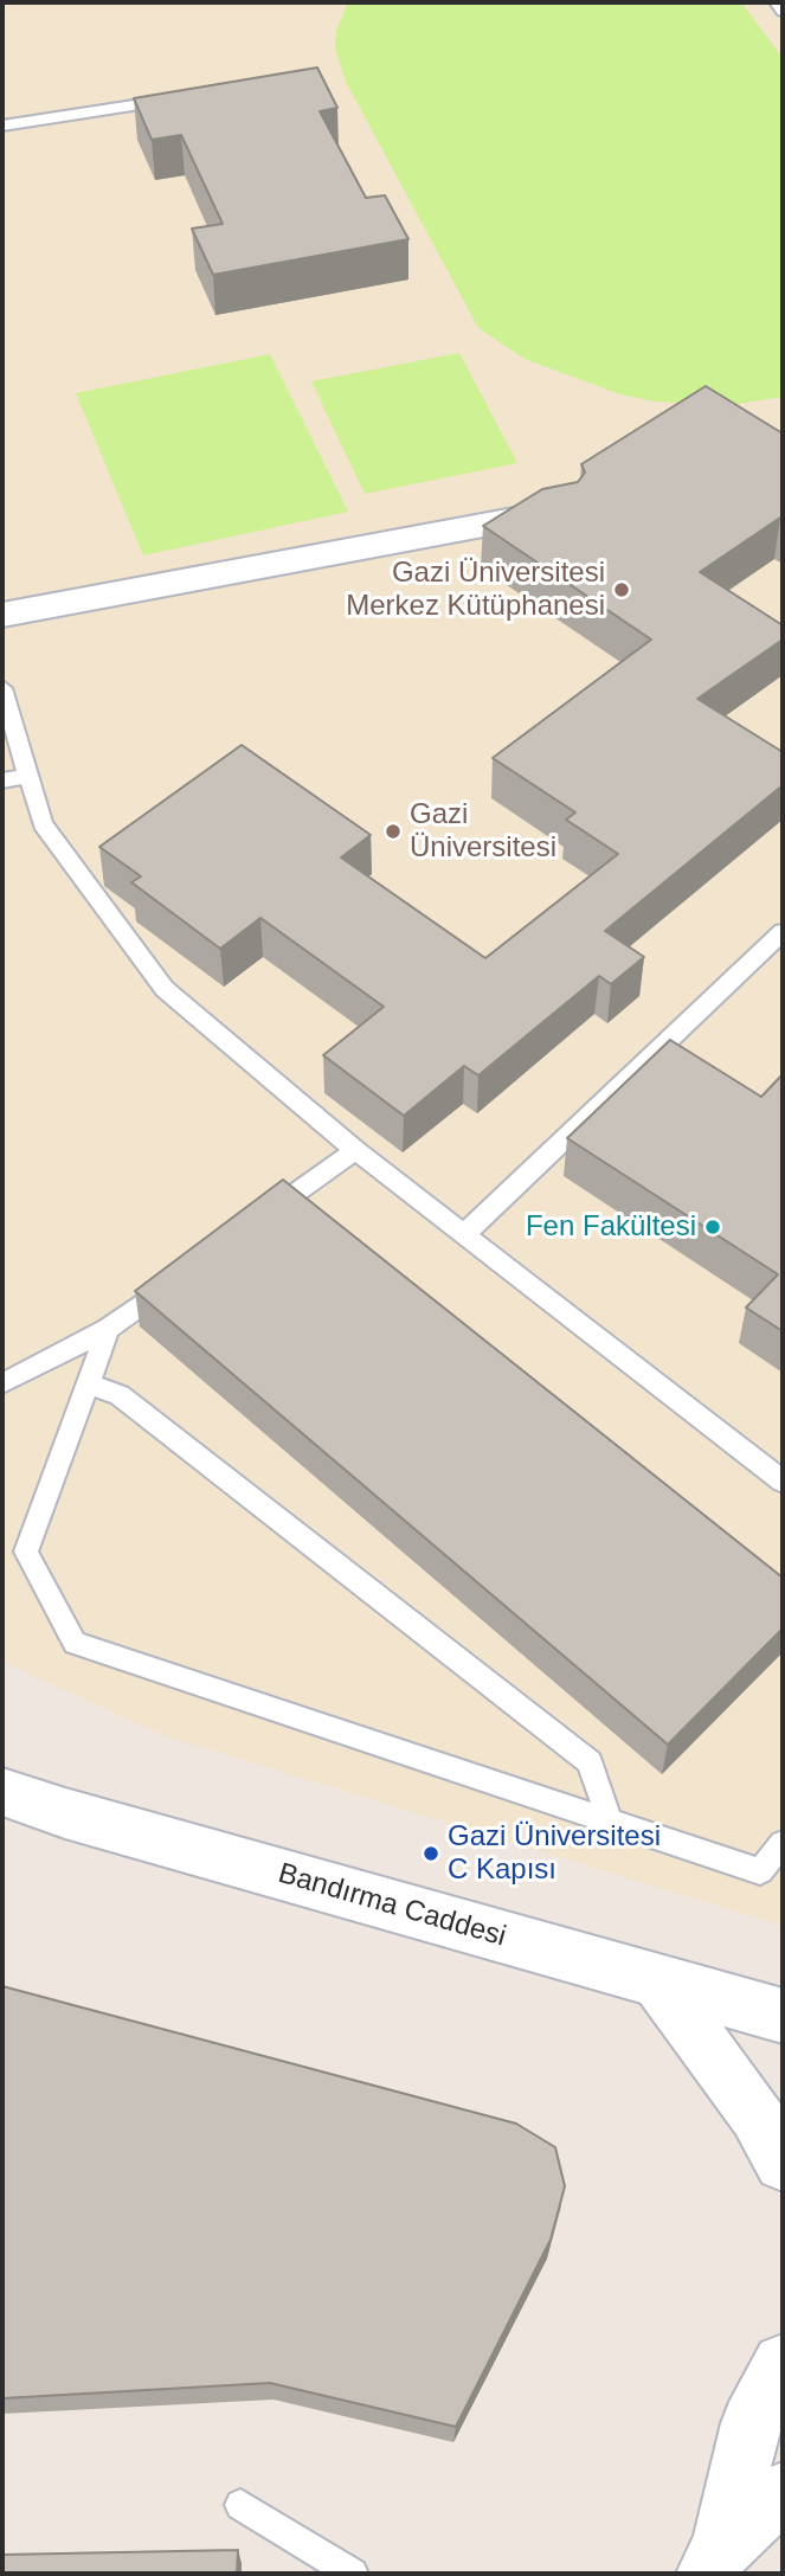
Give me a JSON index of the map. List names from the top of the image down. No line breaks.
{"streets":{"street":["Bandırma Caddesi"]},"places":["Gazi Üniversitesi Merkez Kütüphanesi","Gazi Üniversitesi","Fen Fakültesi","Gazi Üniversitesi C Kapısı"]}
